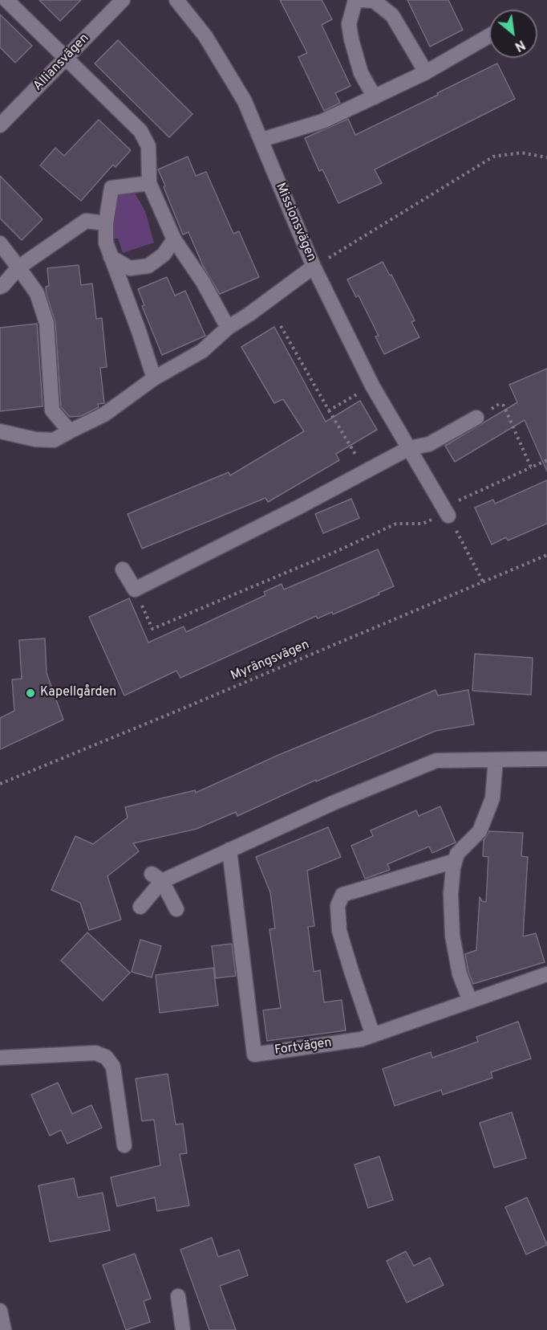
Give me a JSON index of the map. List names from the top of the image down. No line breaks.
{"streets":{"street":["Alliansvägen","Missionsvägen","Fortvägen"],"path":["Myrängsvägen"]},"places":["Kapellgården"],"north":"bottom right"}
